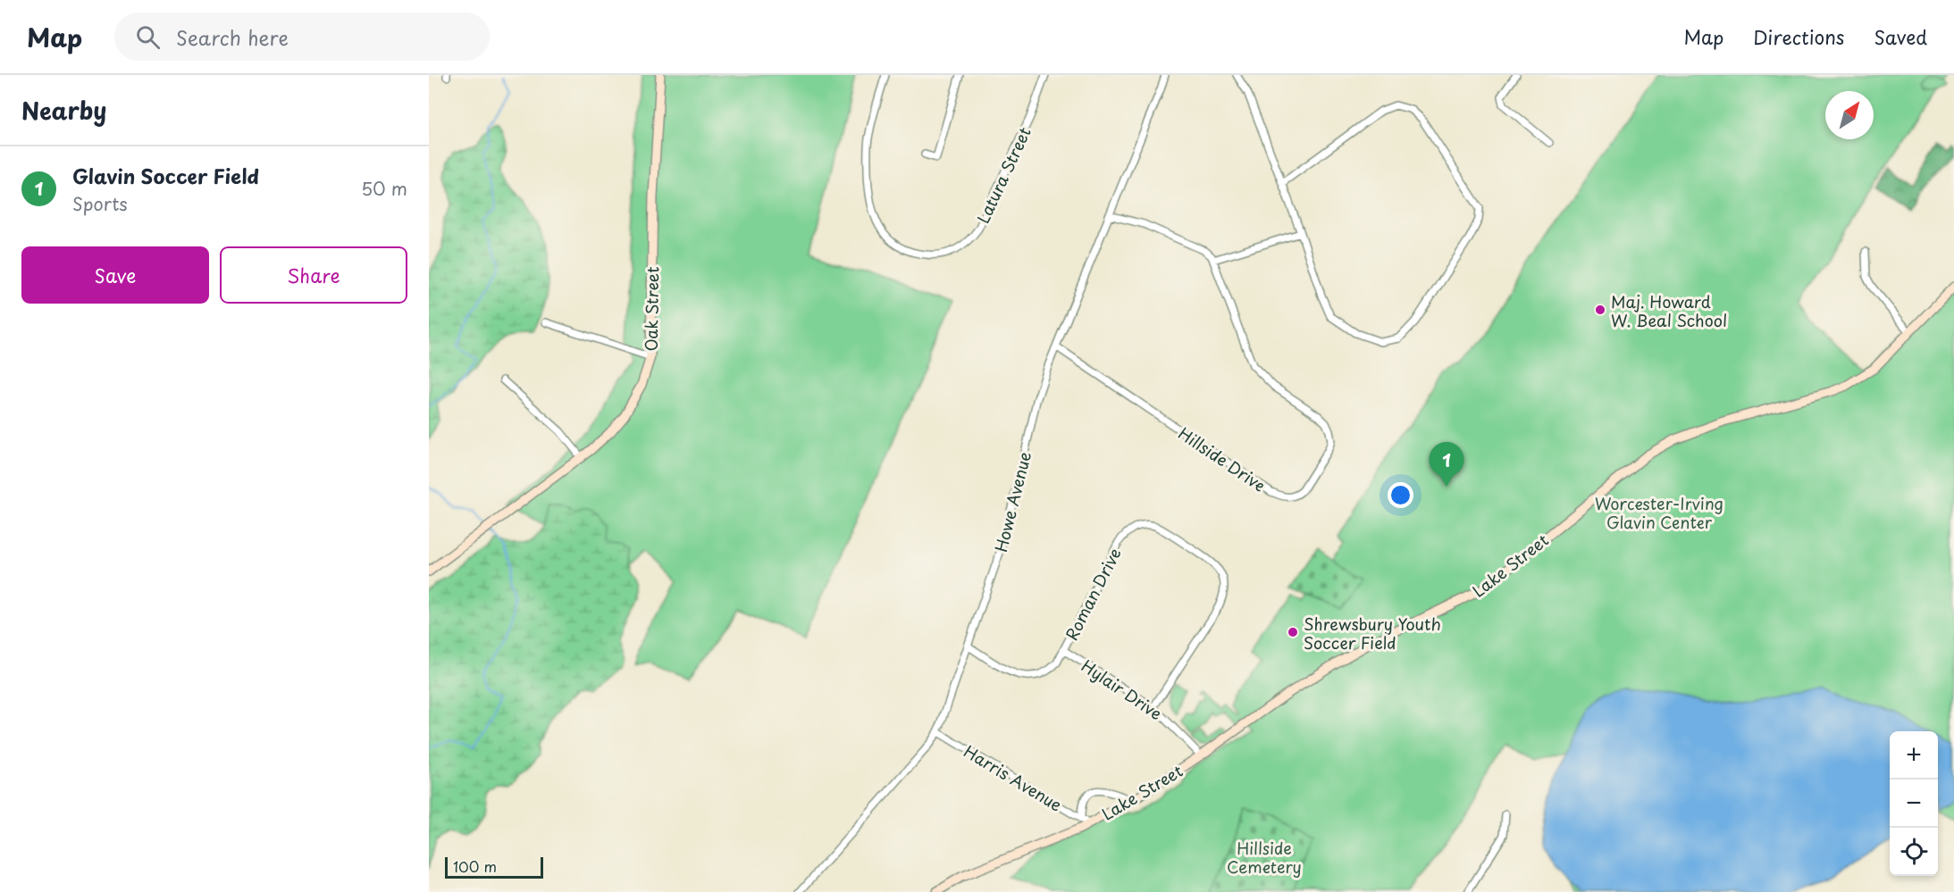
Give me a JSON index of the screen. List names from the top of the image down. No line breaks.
{"streets":{"main road":["Oak Street","Lake Street"],"street":["Latura Street","Hillside Drive","Howe Avenue","Roman Drive","Hylair Drive","Harris Avenue"]},"crossings":[["Hillside Drive","Howe Avenue"],["Howe Avenue","Roman Drive"],["Howe Avenue","Harris Avenue"],["Lake Street","Hylair Drive"],["Lake Street","Harris Avenue"],["Roman Drive","Hylair Drive"]],"parks":["Worcester-Irving Glavin Center","Hillside Cemetery"],"places":["Maj. Howard W. Beal School","Shrewsbury Youth Soccer Field"],"scale_bar":"100 m","north":"top right","page":{"header":"Map","search":"Search here","nav":["Map","Directions","Saved"],"heading":"Nearby","list":[{"mark":"1","name":"Glavin Soccer Field","note":"Sports","value":"50 m"}],"buttons":["Save","Share"],"pins":"1","map_buttons":["+","−"],"scale":"100 m"}}
